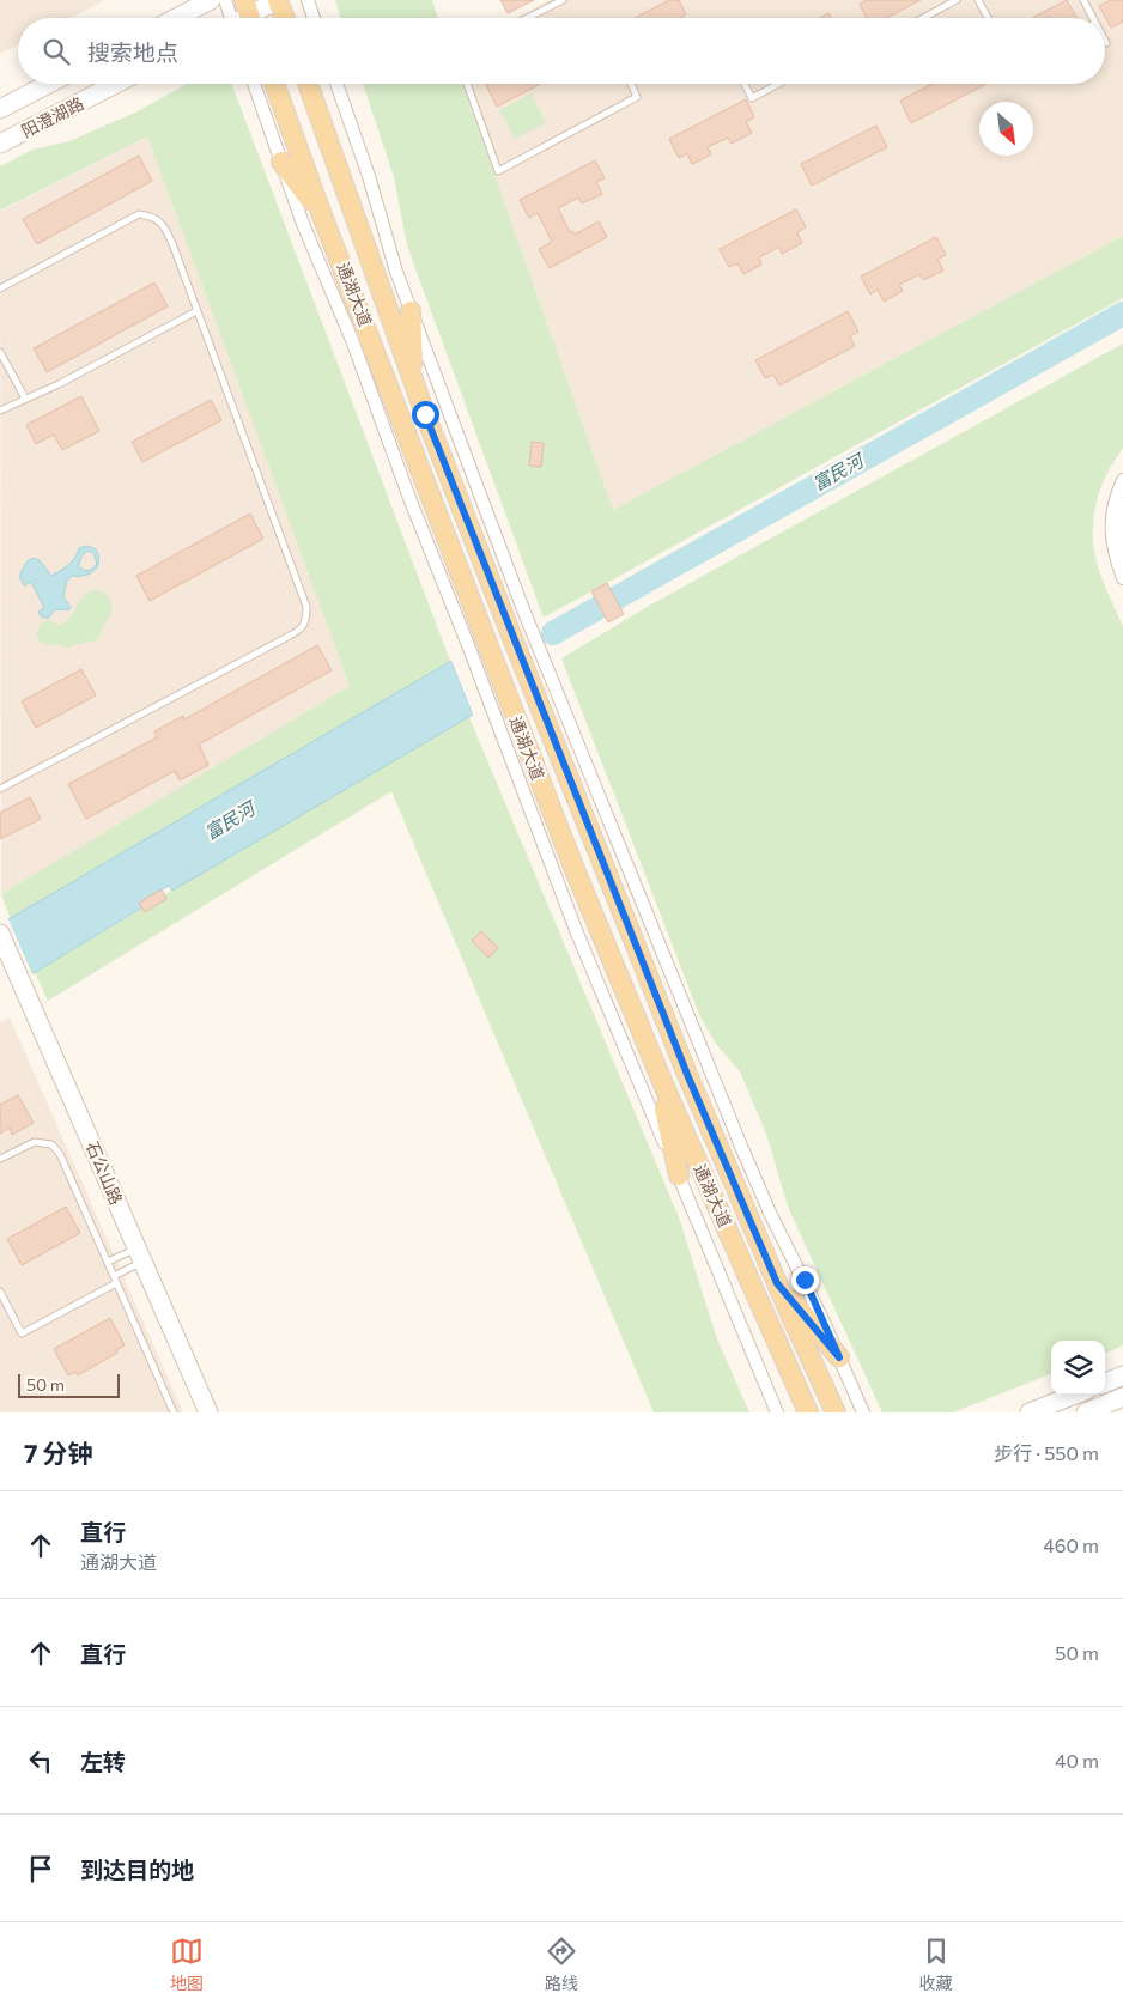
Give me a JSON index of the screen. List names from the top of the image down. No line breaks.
{"streets":{"main road":["通湖大道"],"street":["阳澄湖路","石公山路"]},"water":["富民河"],"scale_bar":"50 m","north":"bottom right","page":{"search":"搜索地点","scale":"50 m","heading":["7 分钟","步行 · 550 m"],"list":[["直行","通湖大道","460 m"],["直行","50 m"],["左转","40 m"],"到达目的地"],"nav":["地图","路线","收藏"]}}
